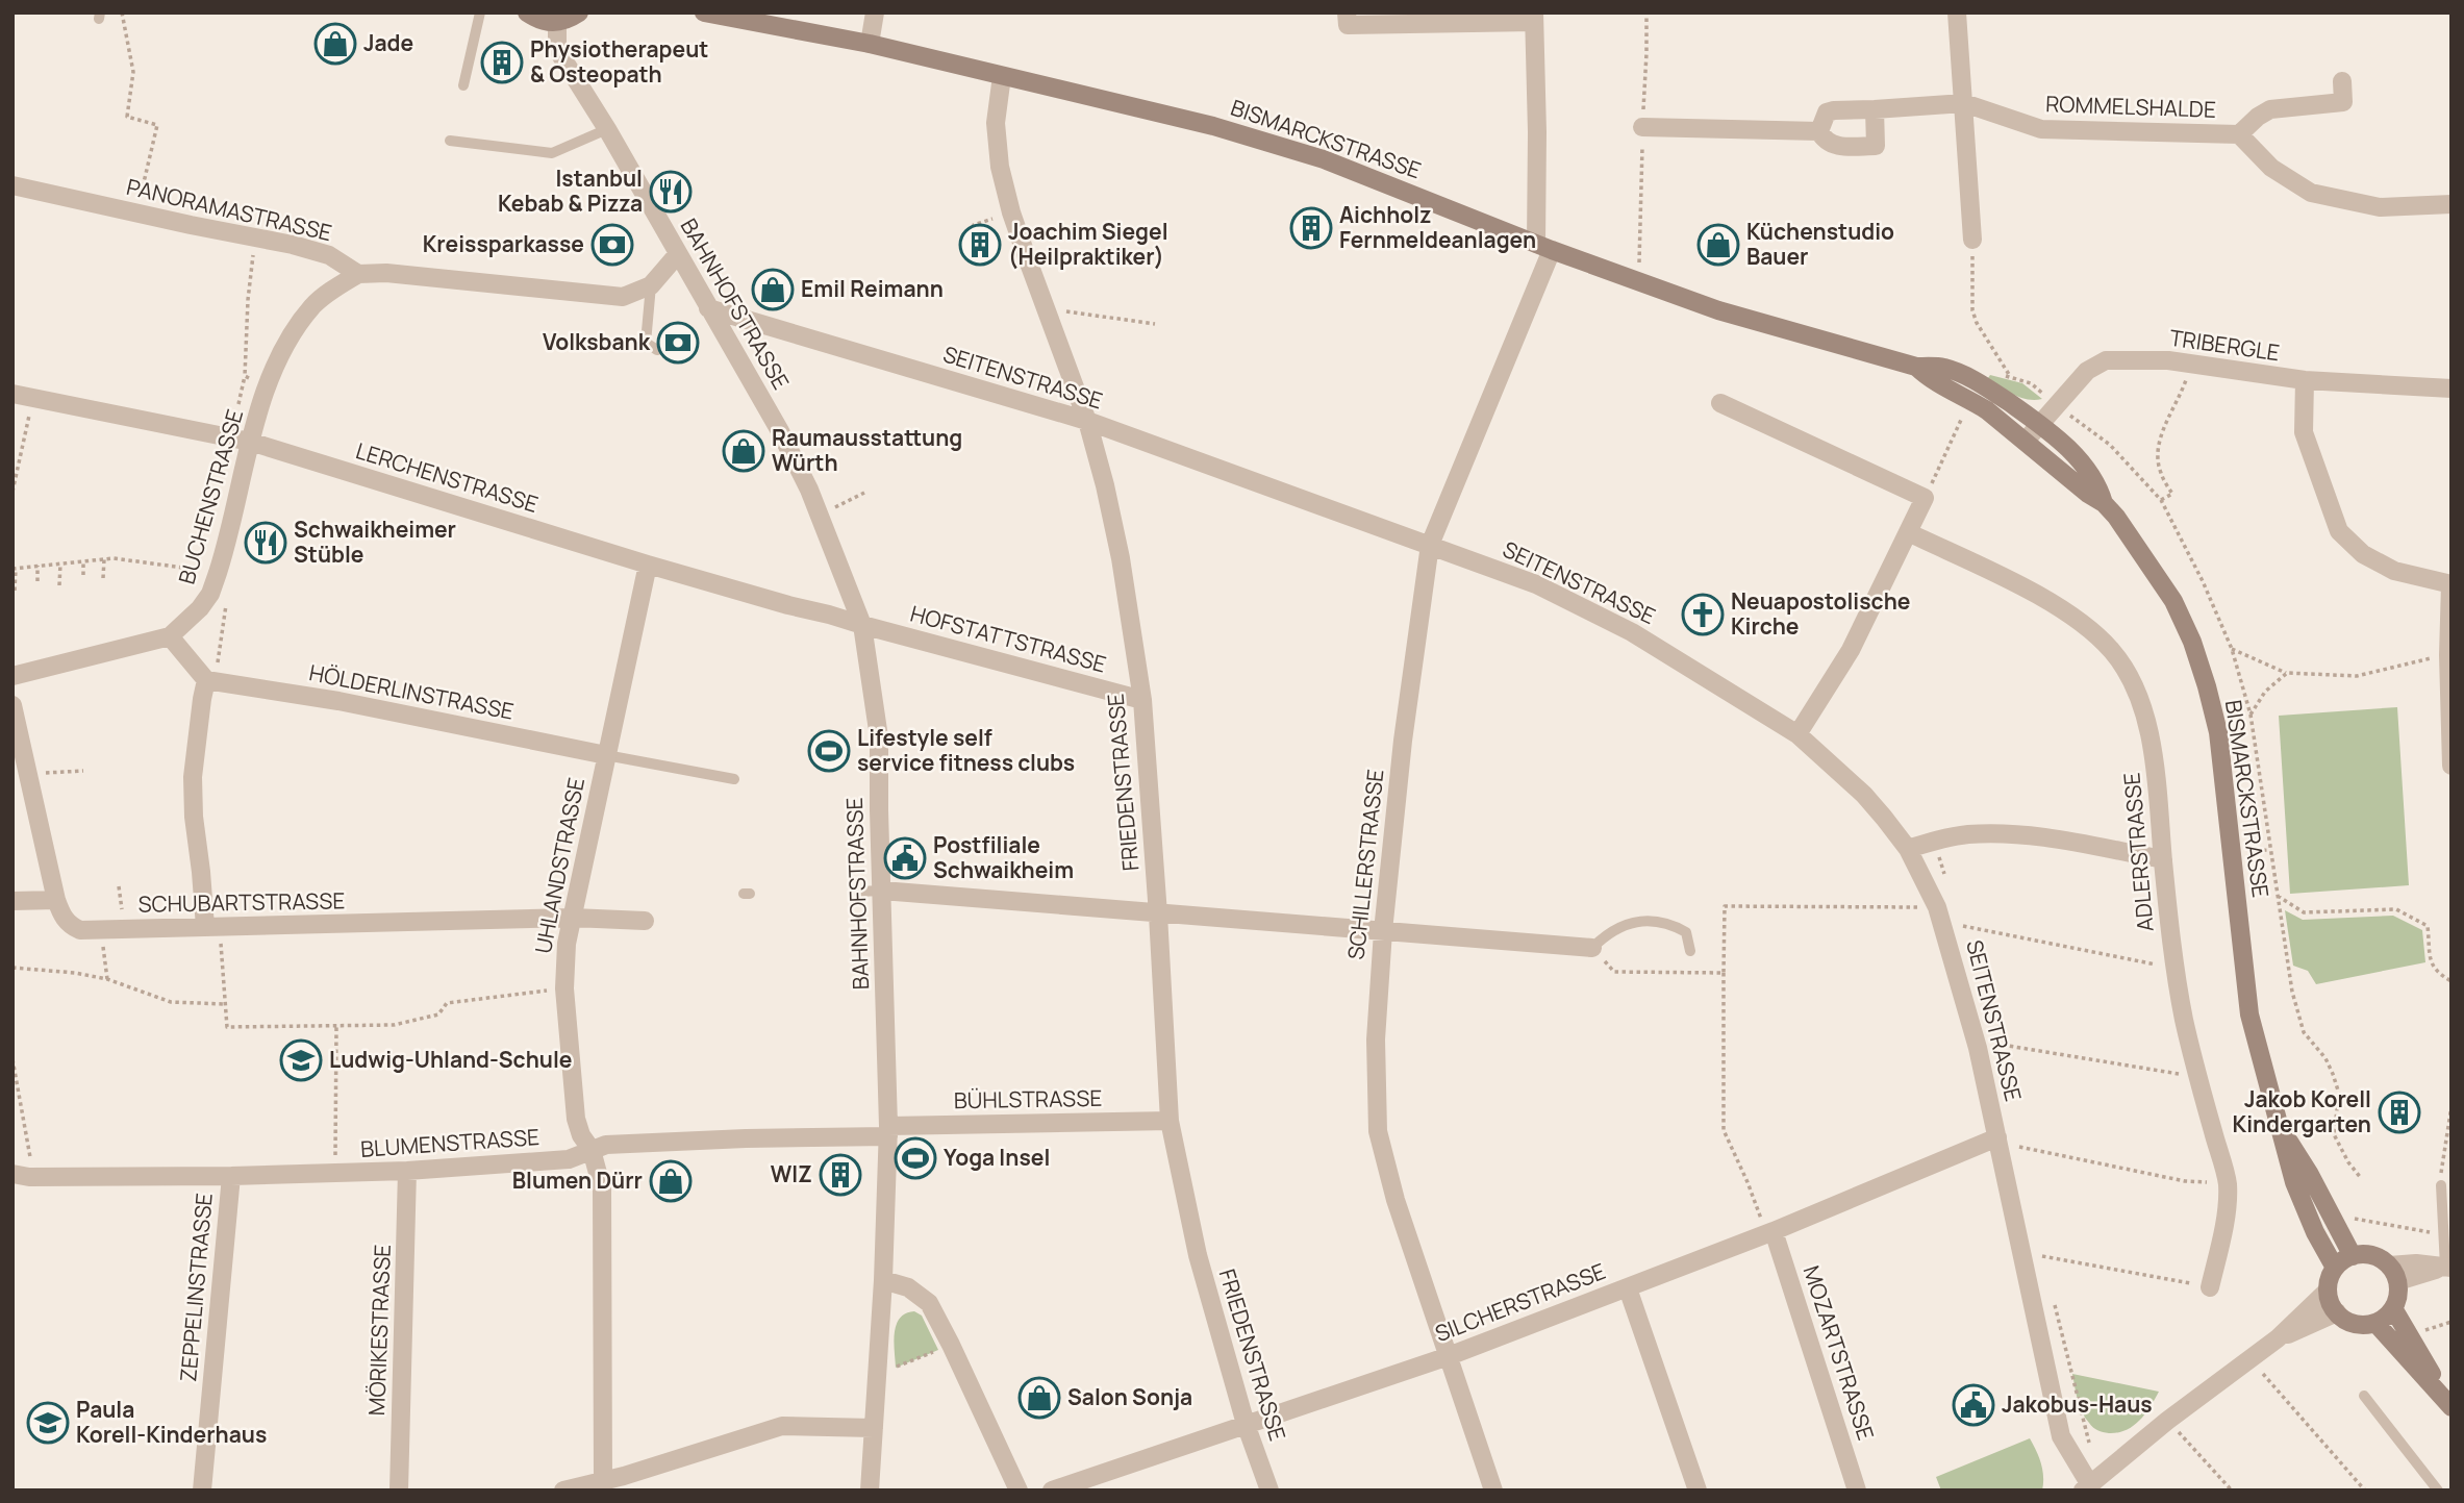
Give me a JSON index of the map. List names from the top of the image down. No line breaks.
{"streets":{"street":["ROMMELSHALDE","BISMARCKSTRASSE","PANORAMASTRASSE","BAHNHOFSTRASSE","TRIBERGLE","SEITENSTRASSE","LERCHENSTRASSE","BUCHENSTRASSE","HOFSTATTSTRASSE","HÖLDERLINSTRASSE","FRIEDENSTRASSE","ADLERSTRASSE","SCHILLERSTRASSE","UHLANDSTRASSE","SCHUBARTSTRASSE","BÜHLSTRASSE","BLUMENSTRASSE","ZEPPELINSTRASSE","SILCHERSTRASSE","MÖRIKESTRASSE","MOZARTSTRASSE"]},"crossings":[["BISMARCKSTRASSE","TRIBERGLE"],["BISMARCKSTRASSE","FRIEDENSTRASSE"],["BISMARCKSTRASSE","SCHILLERSTRASSE"],["PANORAMASTRASSE","BUCHENSTRASSE"],["BAHNHOFSTRASSE","SEITENSTRASSE"],["BAHNHOFSTRASSE","LERCHENSTRASSE"],["BAHNHOFSTRASSE","HOFSTATTSTRASSE"],["BAHNHOFSTRASSE","BÜHLSTRASSE"],["BAHNHOFSTRASSE","BLUMENSTRASSE"],["SEITENSTRASSE","FRIEDENSTRASSE"],["SEITENSTRASSE","SCHILLERSTRASSE"],["SEITENSTRASSE","SILCHERSTRASSE"],["LERCHENSTRASSE","BUCHENSTRASSE"],["LERCHENSTRASSE","HOFSTATTSTRASSE"],["LERCHENSTRASSE","UHLANDSTRASSE"],["HOFSTATTSTRASSE","FRIEDENSTRASSE"],["HÖLDERLINSTRASSE","UHLANDSTRASSE"],["FRIEDENSTRASSE","BÜHLSTRASSE"],["FRIEDENSTRASSE","SILCHERSTRASSE"],["SCHILLERSTRASSE","SILCHERSTRASSE"],["UHLANDSTRASSE","SCHUBARTSTRASSE"],["UHLANDSTRASSE","BLUMENSTRASSE"],["BÜHLSTRASSE","BLUMENSTRASSE"],["BLUMENSTRASSE","ZEPPELINSTRASSE"],["BLUMENSTRASSE","MÖRIKESTRASSE"],["SILCHERSTRASSE","MOZARTSTRASSE"]],"places":{"shop":["Jade","Küchenstudio Bauer","Emil Reimann","Raumausstattung Würth","Blumen Dürr","Salon Sonja"],"building":["Physiotherapeut & Osteopath","Aichholz Fernmeldeanlagen","Joachim Siegel (Heilpraktiker)","Jakob Korell Kindergarten","WIZ"],"restaurant":["Istanbul Kebab & Pizza","Schwaikheimer Stüble"],"bank":["Kreissparkasse","Volksbank"],"church":["Neuapostolische Kirche"],"sports":["Lifestyle self service fitness clubs","Yoga Insel"],"public building":["Postfiliale Schwaikheim","Jakobus-Haus"],"school or university":["Ludwig-Uhland-Schule","Paula Korell-Kinderhaus"]}}
